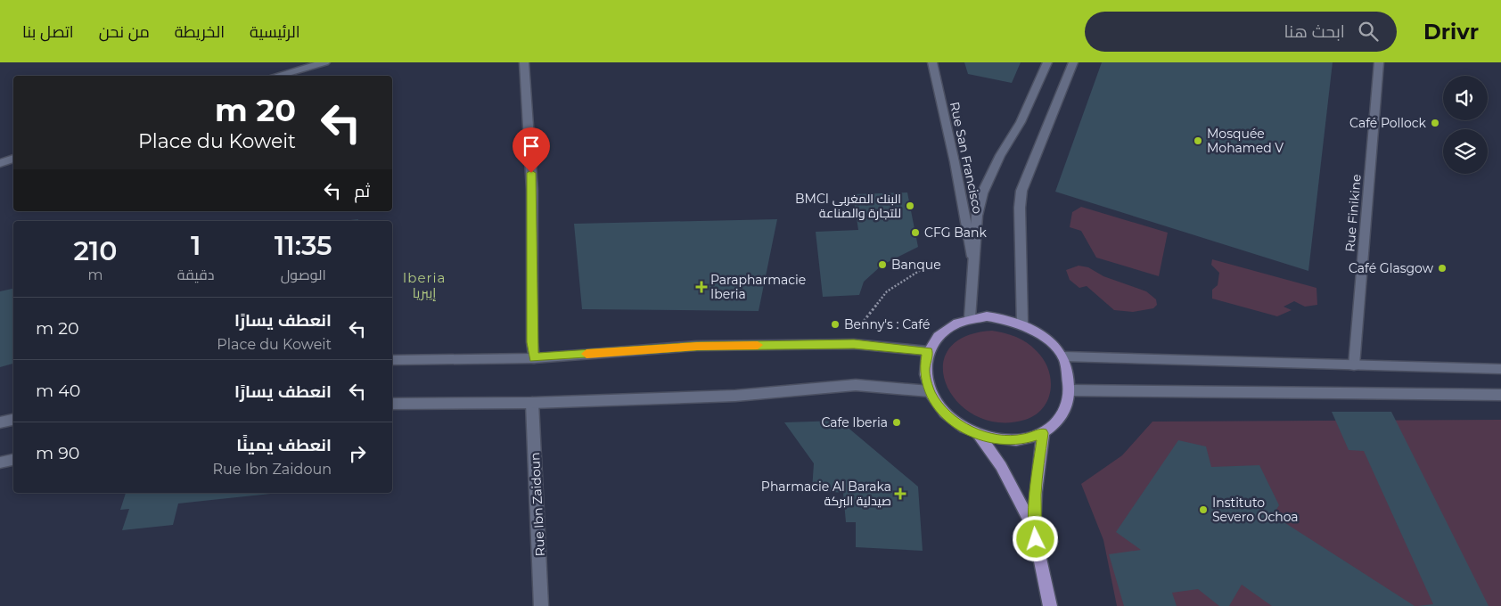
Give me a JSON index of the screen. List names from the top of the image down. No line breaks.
{"streets":{"main road":["Rue San Francisco","Rue Finikine","Rue Ibn Zaidoun"]},"districts":["Iberia إيبريا"],"places":{"other":["Café Pollock","Mosquée Mohamed V","BMCI البنك المغربي للتجارة والصناعة","CFG Bank","Banque","Café Glasgow","Benny's : Café","Cafe Iberia","Instituto Severo Ochoa"],"health":["Parapharmacie Iberia","Pharmacie Al Baraka صيدلية البركة"]},"page":{"header":"Drivr","search":"ابحث هنا","nav":["الرئيسية","الخريطة","من نحن","اتصل بنا"],"turn":["20 m","Place du Koweit"],"then":"ثم","eta":["11:35","الوصول","1","دقيقة","210","m"],"list":[{"name":"انعطف يسارًا","note":"Place du Koweit","value":"20 m"},{"name":"انعطف يسارًا","value":"40 m"},{"name":"انعطف يمينًا","note":"Rue Ibn Zaidoun","value":"90 m"}]}}
